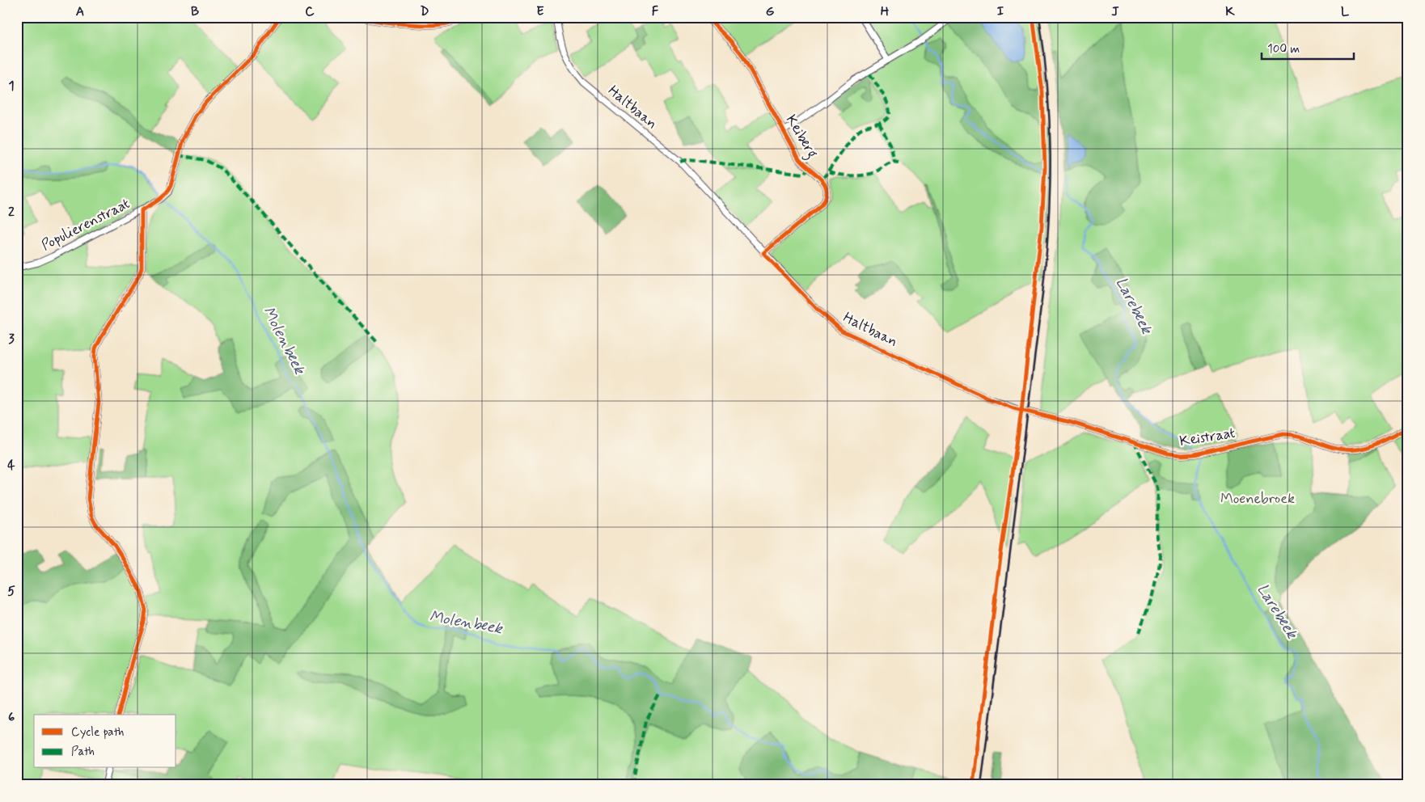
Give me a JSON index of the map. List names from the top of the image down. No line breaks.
{"streets":{"street":["Haltbaan","Keiberg","Populierenstraat","Keistraat"]},"crossings":[["Haltbaan","Keiberg"],["Haltbaan","Keistraat"]],"water":["Larebeek","Molenbeek"],"parks":["Moenebroek"],"legend":["Cycle path","Path"],"scale_bar":"100 m","grid":{"columns":["A","B","C","D","E","F","G","H","I","J","K","L"],"rows":["1","2","3","4","5","6"]}}
